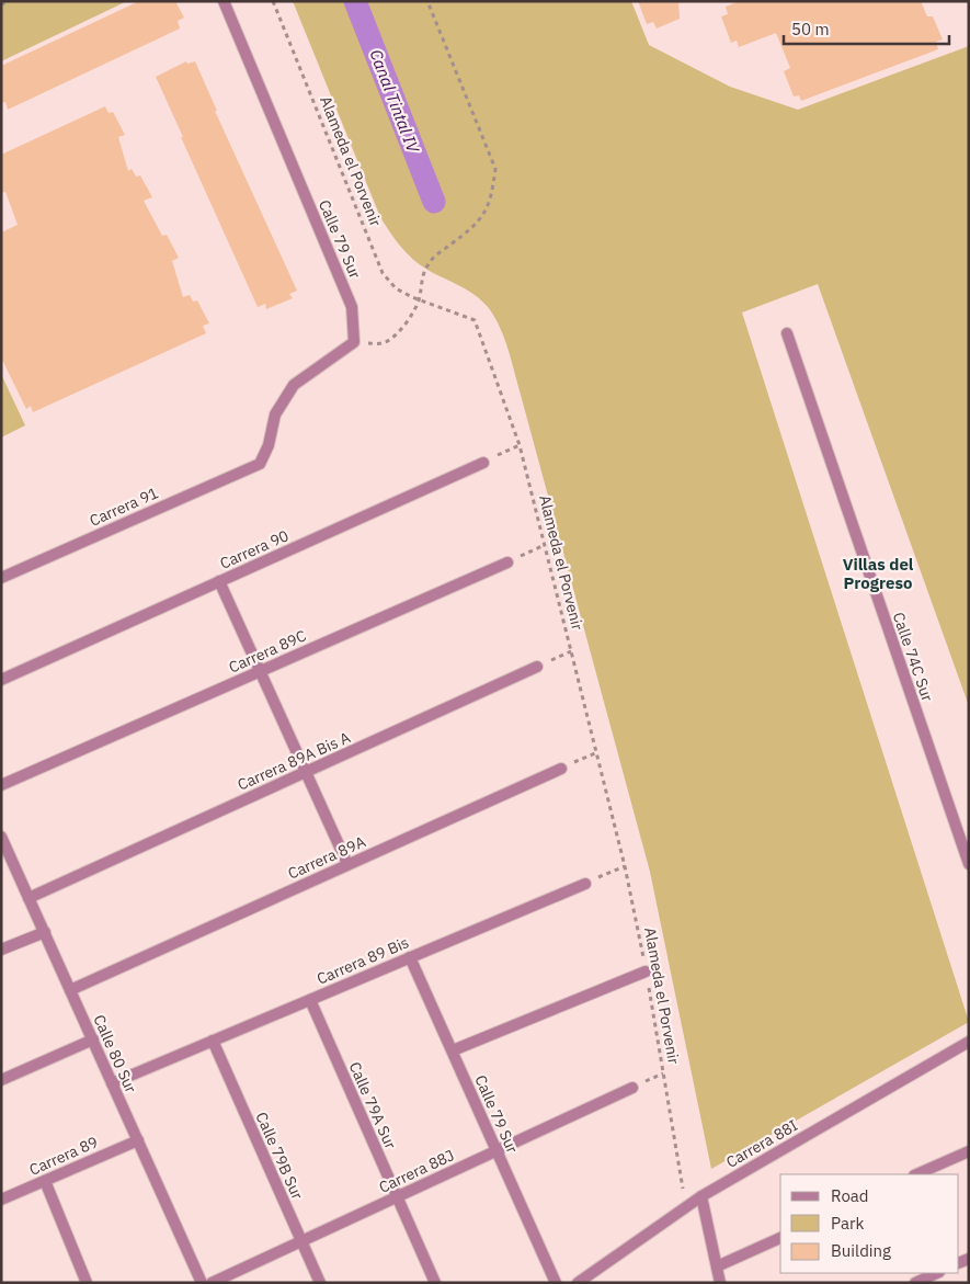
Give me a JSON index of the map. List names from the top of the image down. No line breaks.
{"streets":{"street":["Calle 79 Sur","Carrera 91","Carrera 90","Carrera 89C","Calle 74C Sur","Carrera 89A Bis A","Carrera 89A","Carrera 89 Bis","Calle 80 Sur","Calle 79A Sur","Carrera 88I","Carrera 89","Calle 79B Sur","Carrera 88J"],"path":["Alameda el Porvenir"]},"crossings":[["Alameda el Porvenir","Carrera 88I"],["Calle 79 Sur","Carrera 91"],["Calle 79 Sur","Carrera 89 Bis"],["Calle 79 Sur","Carrera 88J"],["Carrera 89A Bis A","Calle 80 Sur"],["Carrera 89A","Calle 80 Sur"],["Carrera 89 Bis","Calle 80 Sur"],["Carrera 89 Bis","Calle 79A Sur"],["Carrera 89 Bis","Calle 79B Sur"],["Calle 80 Sur","Carrera 89"],["Calle 79A Sur","Carrera 88J"],["Calle 79B Sur","Carrera 88J"]],"districts":["Villas del Progreso"],"water":["Canal Tintal IV"],"legend":["Road","Park","Building"],"scale_bar":"50 m"}
